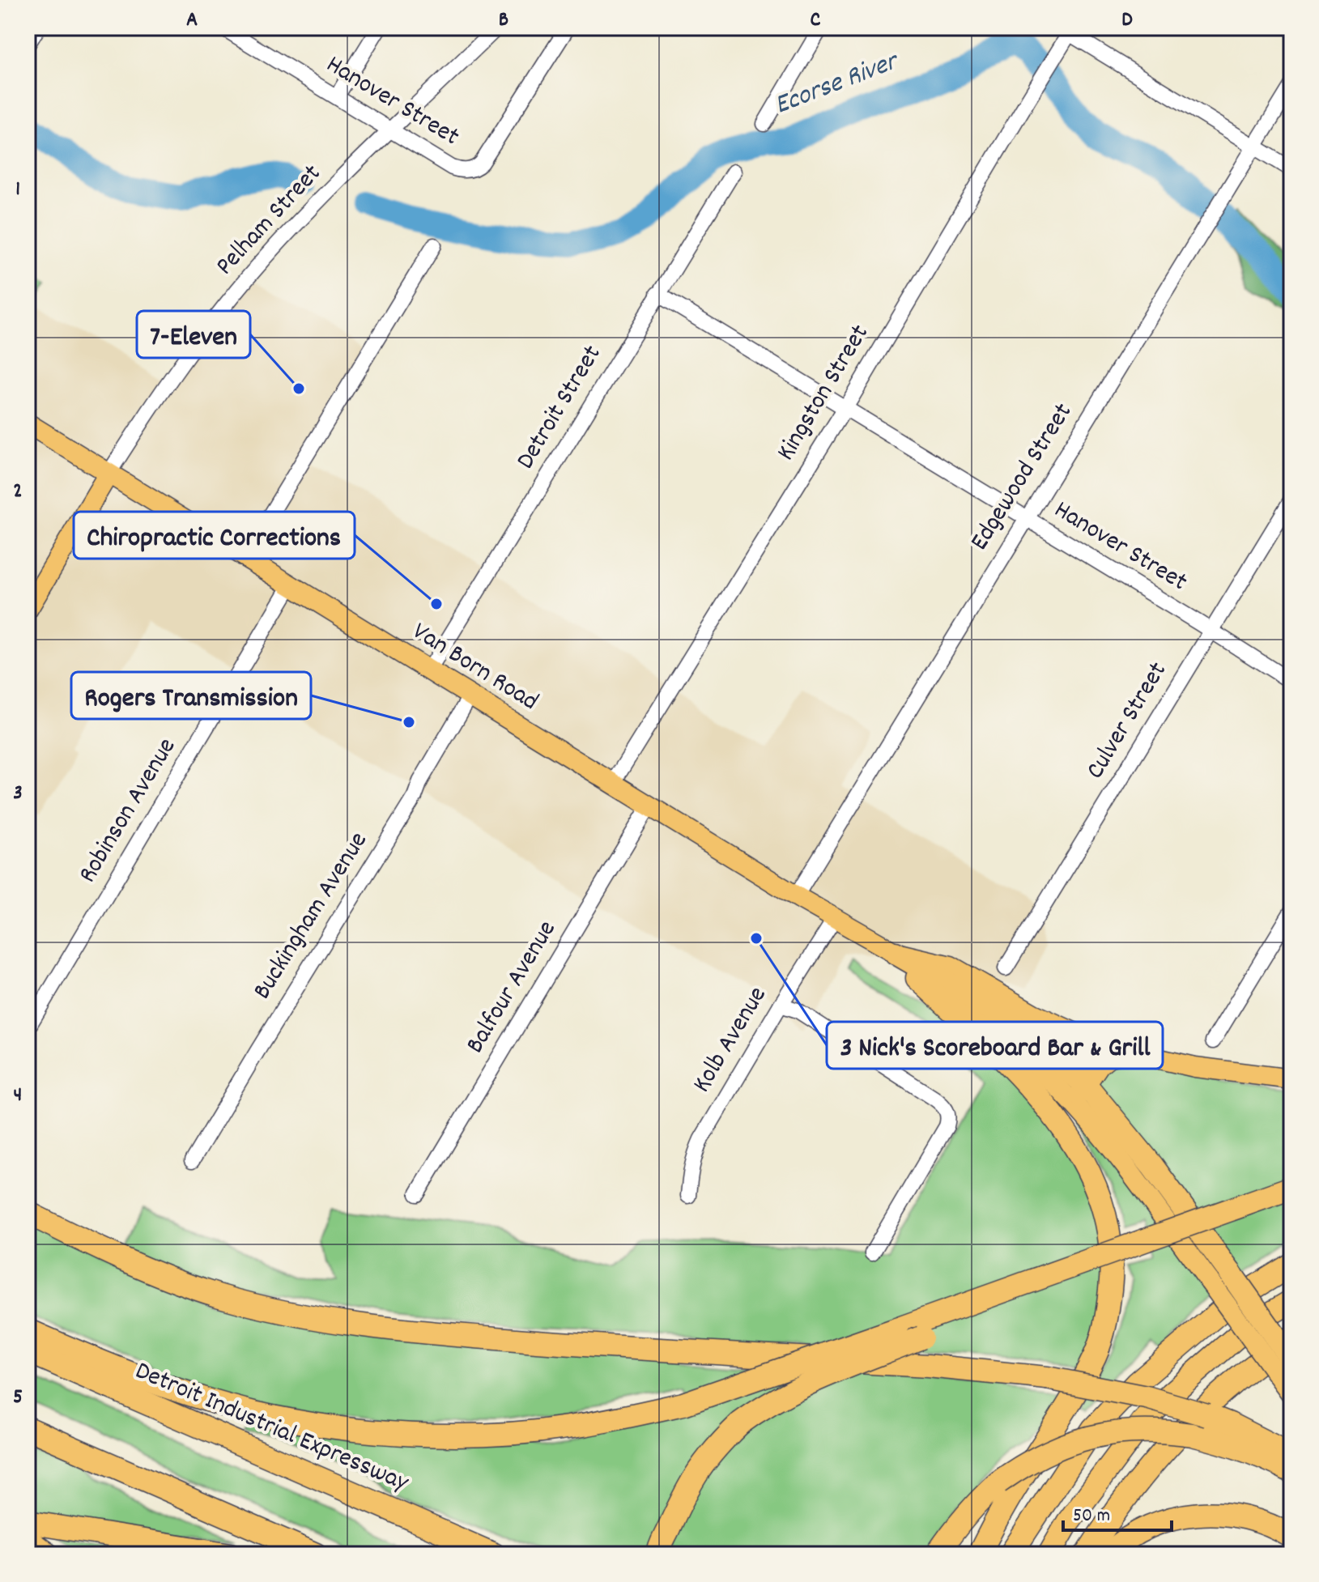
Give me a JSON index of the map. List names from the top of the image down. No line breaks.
{"streets":{"highway":["Detroit Industrial Expressway"],"main road":["Van Born Road"],"street":["Hanover Street","Pelham Street","Kingston Street","Detroit Street","Edgewood Street","Culver Street","Robinson Avenue","Buckingham Avenue","Balfour Avenue","Kolb Avenue"]},"crossings":[["Hanover Street","Pelham Street"],["Hanover Street","Kingston Street"],["Hanover Street","Detroit Street"],["Hanover Street","Edgewood Street"],["Hanover Street","Culver Street"],["Pelham Street","Van Born Road"],["Kingston Street","Van Born Road"],["Detroit Street","Van Born Road"],["Edgewood Street","Van Born Road"],["Van Born Road","Robinson Avenue"],["Van Born Road","Buckingham Avenue"],["Van Born Road","Balfour Avenue"],["Van Born Road","Kolb Avenue"]],"water":["Ecorse River"],"places":["7-Eleven","Chiropractic Corrections","Rogers Transmission","3 Nick's Scoreboard Bar & Grill"],"scale_bar":"50 m","grid":{"columns":["A","B","C","D"],"rows":["1","2","3","4","5"]}}
